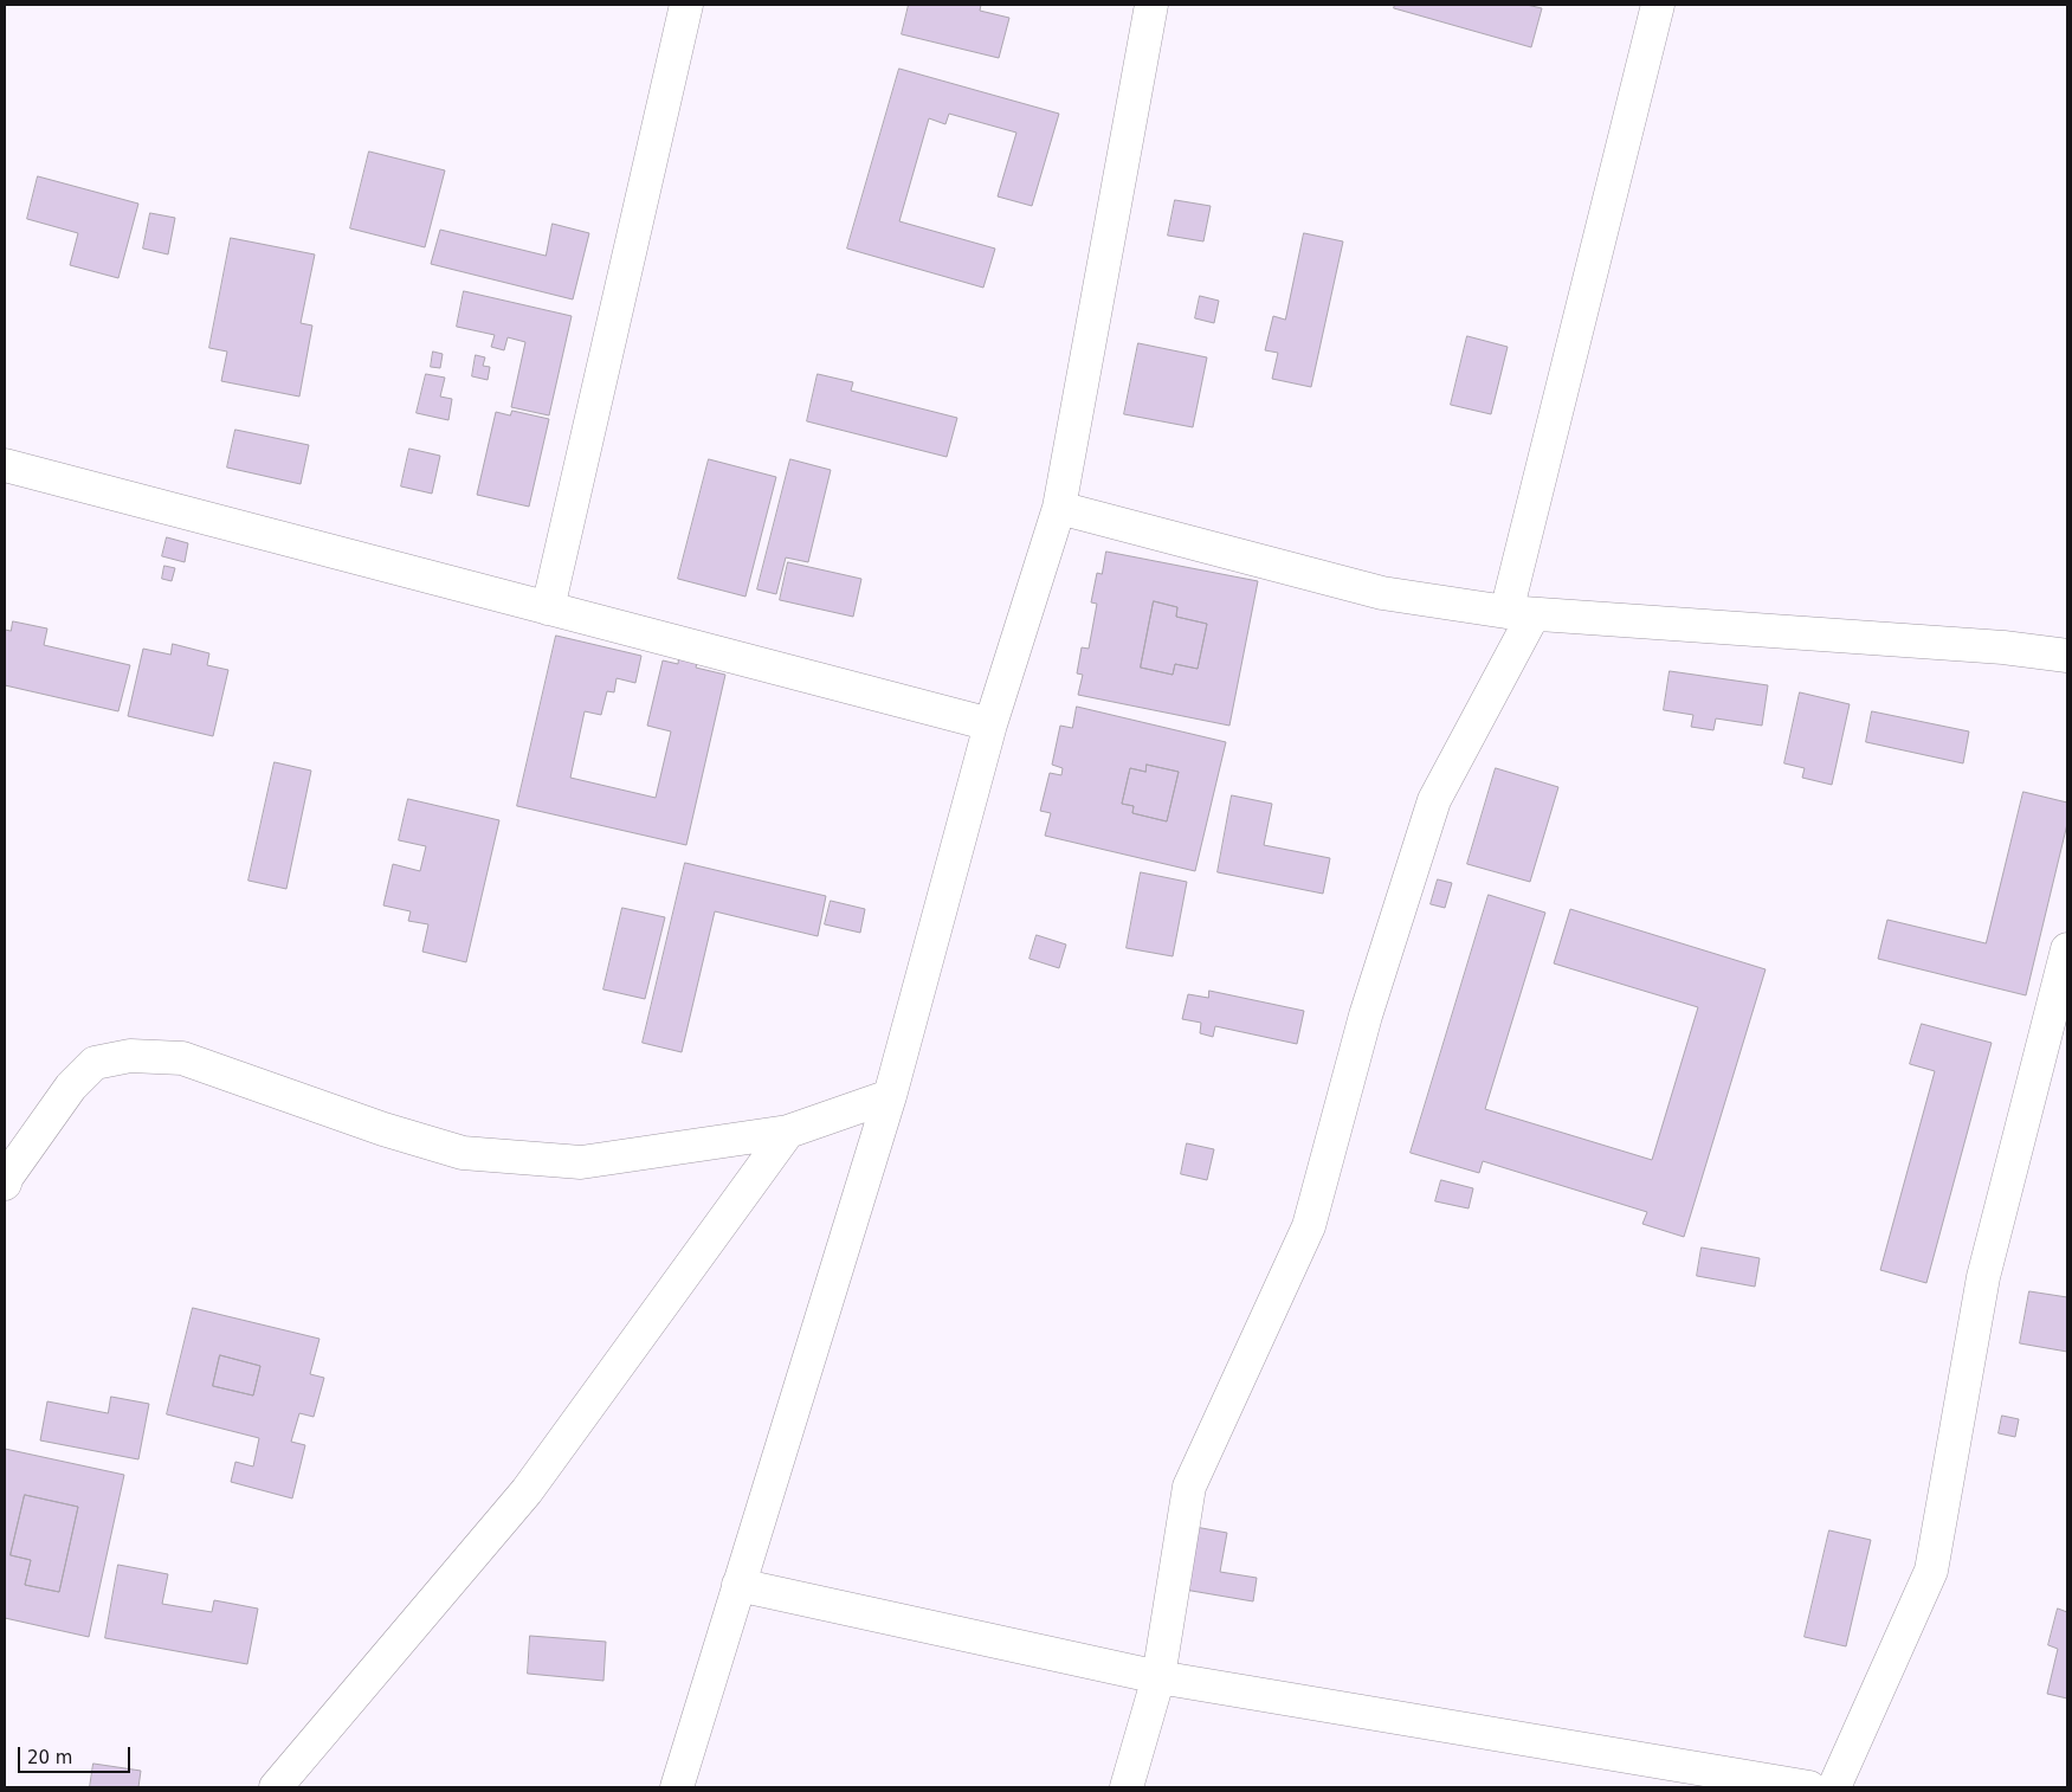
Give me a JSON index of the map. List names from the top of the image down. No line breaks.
{"scale_bar":"20 m"}
